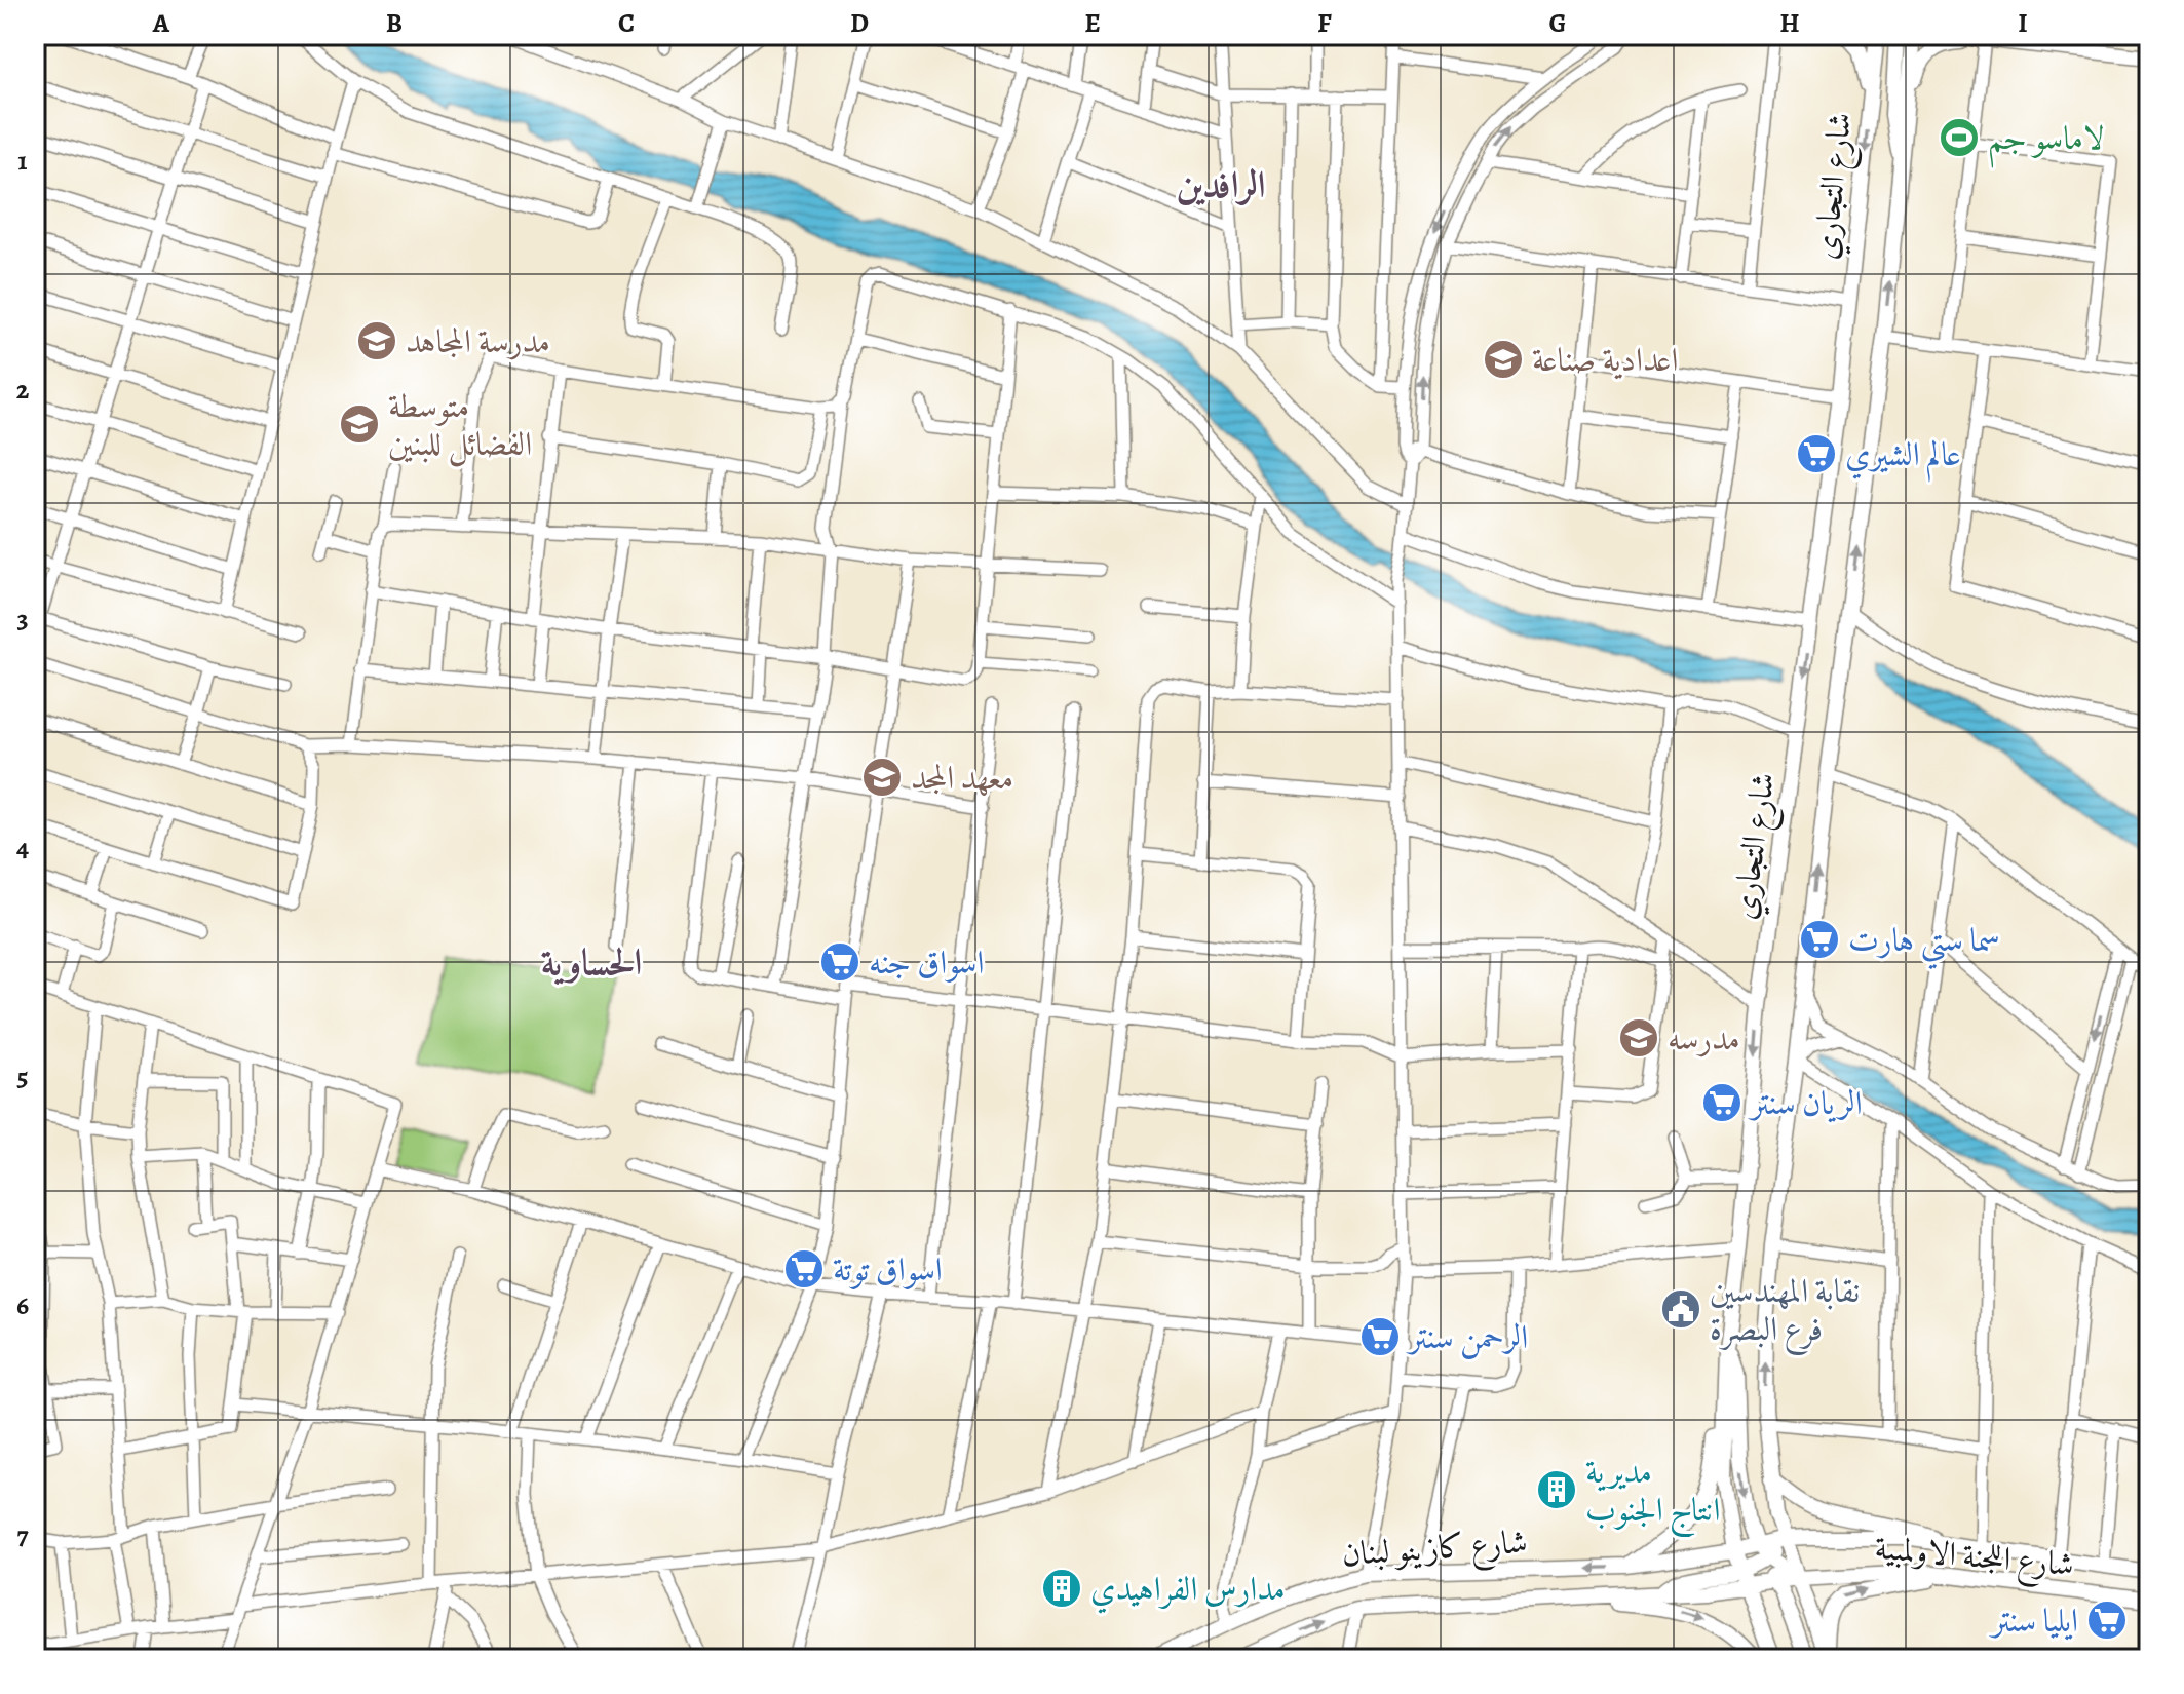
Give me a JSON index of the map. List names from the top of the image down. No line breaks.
{"streets":{"main road":["شارع التجاري","شارع كازينو لبنان","شارع اللجنة الاولمبية"]},"crossings":[["شارع التجاري","شارع كازينو لبنان"],["شارع التجاري","شارع اللجنة الاولمبية"],["شارع كازينو لبنان","شارع اللجنة الاولمبية"]],"districts":["الرافدين","الحساوية"],"places":{"sports":["لاماسو جم"],"school or university":["مدرسة المجاهد","اعدادية صناعة","متوسطة الفضائل للبنين","معهد المجد","مدرسه"],"supermarket":["عالم الشيري","سما ستي هارت","اسواق جنه","الريان سنتر","اسواق توتة","الرحمن سنتر","ايليا سنتر"],"public building":["نقابة المهندسين فرع البصرة"],"building":["مديرية انتاج الجنوب","مدارس الفراهيدي"]},"grid":{"columns":["A","B","C","D","E","F","G","H","I"],"rows":["1","2","3","4","5","6","7"]}}
